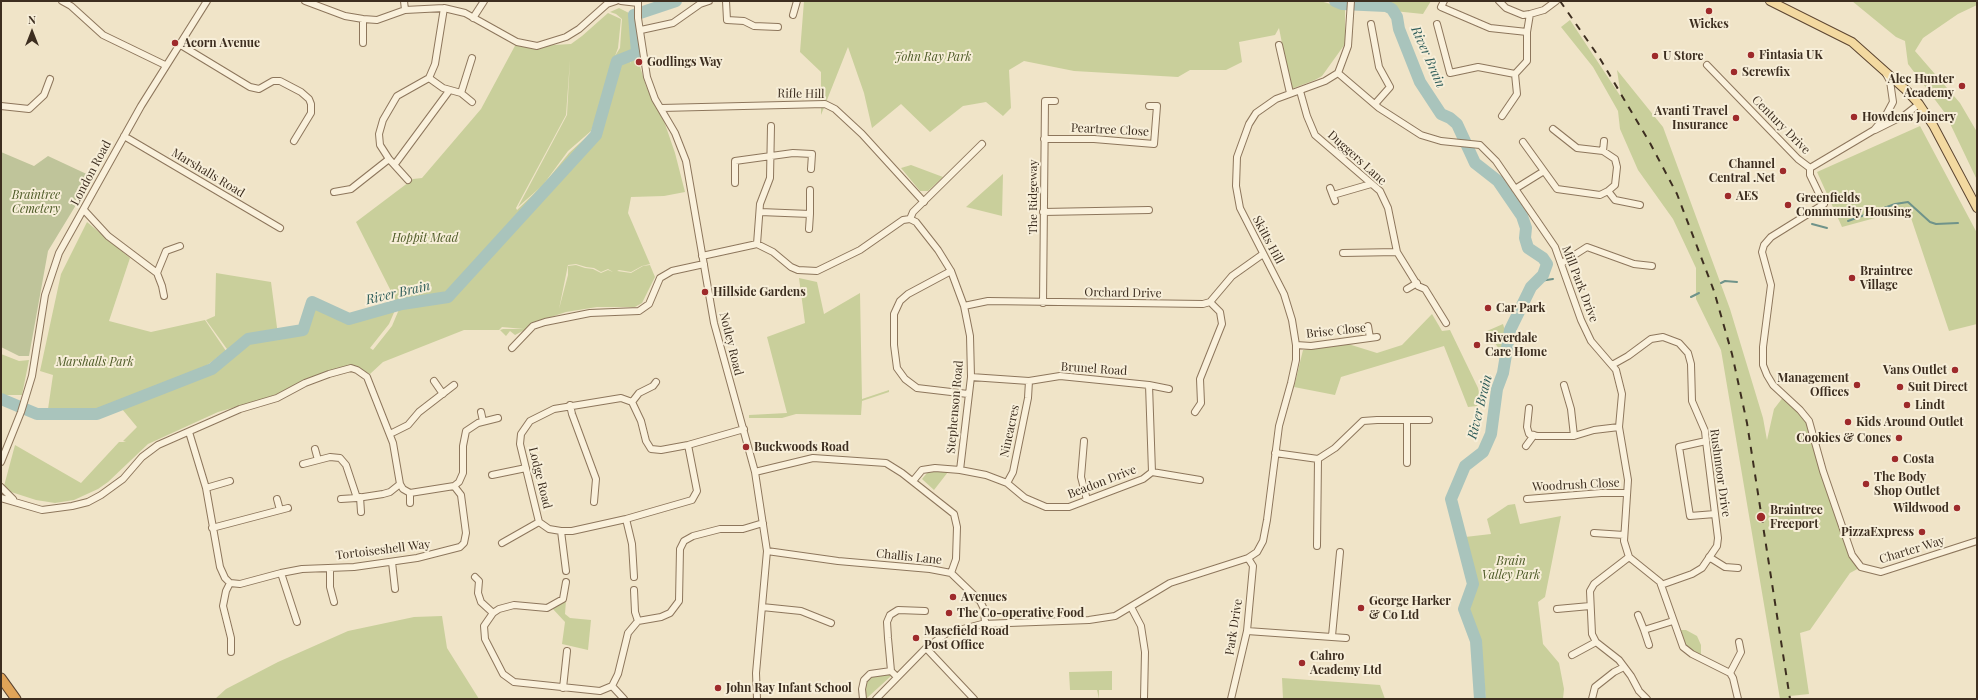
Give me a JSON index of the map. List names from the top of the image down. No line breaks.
{"streets":{"street":["Rifle Hill","Century Drive","Peartree Close","Duggers Lane","London Road","Marshalls Road","The Ridgeway","Skitts Hill","Mill Park Drive","Orchard Drive","Brise Close","Notley Road","Brunel Road","Stephenson Road","Nineacres","Rushmoor Drive","Lodge Road","Beadon Drive","Woodrush Close","Tortoiseshell Way","Charter Way","Challis Lane","Park Drive"]},"crossings":[["Rifle Hill","Notley Road"],["Century Drive","Charter Way"],["Peartree Close","The Ridgeway"],["Duggers Lane","Skitts Hill"],["London Road","Marshalls Road"],["The Ridgeway","Orchard Drive"],["Skitts Hill","Mill Park Drive"],["Skitts Hill","Brise Close"],["Skitts Hill","Park Drive"],["Mill Park Drive","Rushmoor Drive"],["Mill Park Drive","Woodrush Close"],["Orchard Drive","Stephenson Road"],["Notley Road","Challis Lane"],["Brunel Road","Stephenson Road"],["Brunel Road","Nineacres"],["Brunel Road","Beadon Drive"],["Stephenson Road","Beadon Drive"],["Nineacres","Beadon Drive"]],"water":["River Brain"],"parks":["John Ray Park","Braintree Cemetery","Hoppit Mead","Marshalls Park","Brain Valley Park"],"places":["Wickes","Acorn Avenue","Fintasia UK","U Store","Godlings Way","Screwfix","Alec Hunter Academy","Howdens Joinery","Avanti Travel Insurance","Channel Central .Net","AES","Greenfields Community Housing","Braintree Village","Hillside Gardens","Car Park","Riverdale Care Home","Vans Outlet","Management Offices","Suit Direct","Lindt","Kids Around Outlet","Cookies & Cones","Buckwoods Road","Costa","The Body Shop Outlet","Wildwood","Braintree Freeport","PizzaExpress","Avenues","George Harker & Co Ltd","The Co-operative Food","Masefield Road Post Office","Cahro Academy Ltd","John Ray Infant School"],"north":"top"}
